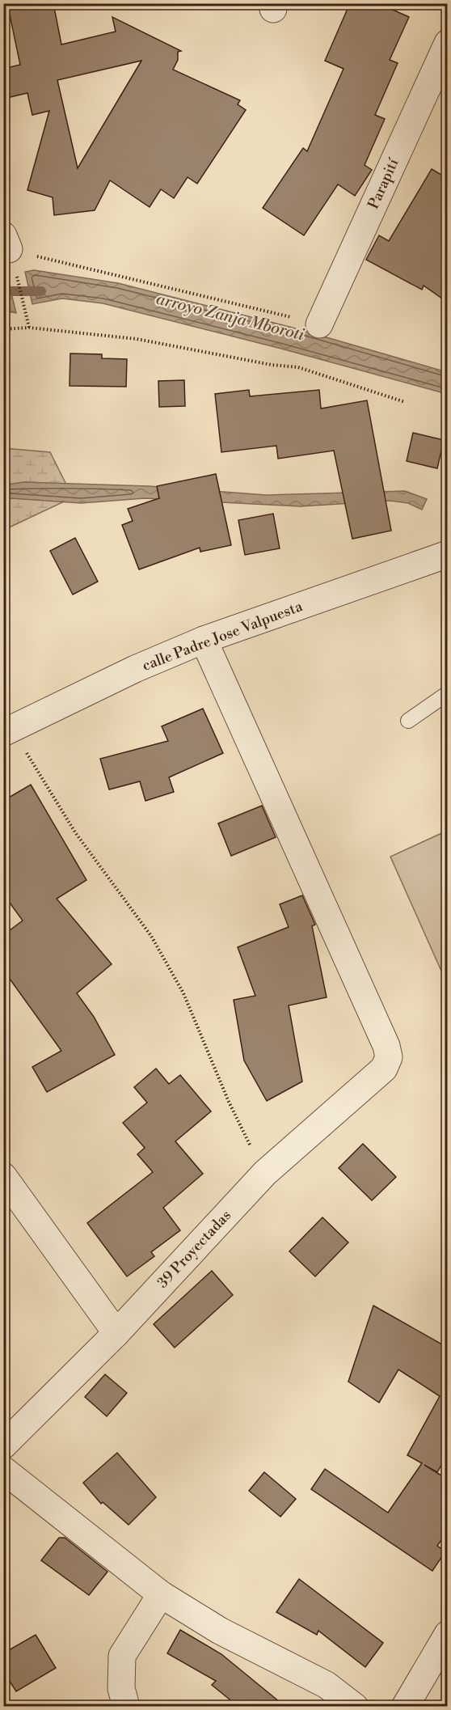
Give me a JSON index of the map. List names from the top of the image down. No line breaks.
{"streets":{"street":["Parapití","calle Padre Jose Valpuesta","39 Proyectadas"]},"crossings":[["calle Padre Jose Valpuesta","39 Proyectadas"]],"water":["arroyo Zanja Mboroti"]}
